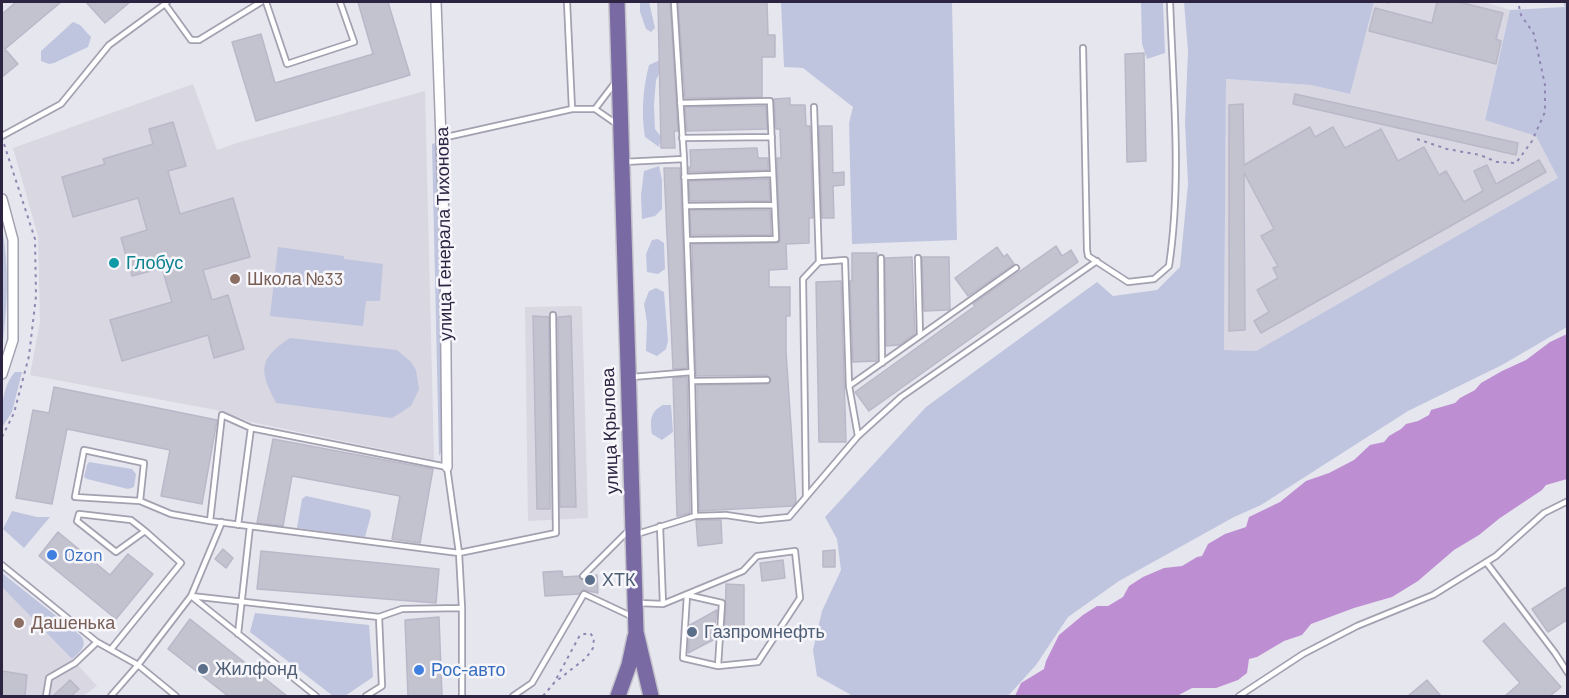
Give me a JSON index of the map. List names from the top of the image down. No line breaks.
{"streets":{"main road":["улица Крылова"],"street":["улица Генерала Тихонова"]},"places":["Глобус","Школа №33","Ozon","ХТК","Дашенька","Газпромнефть","Жилфонд","Рос-авто"]}
